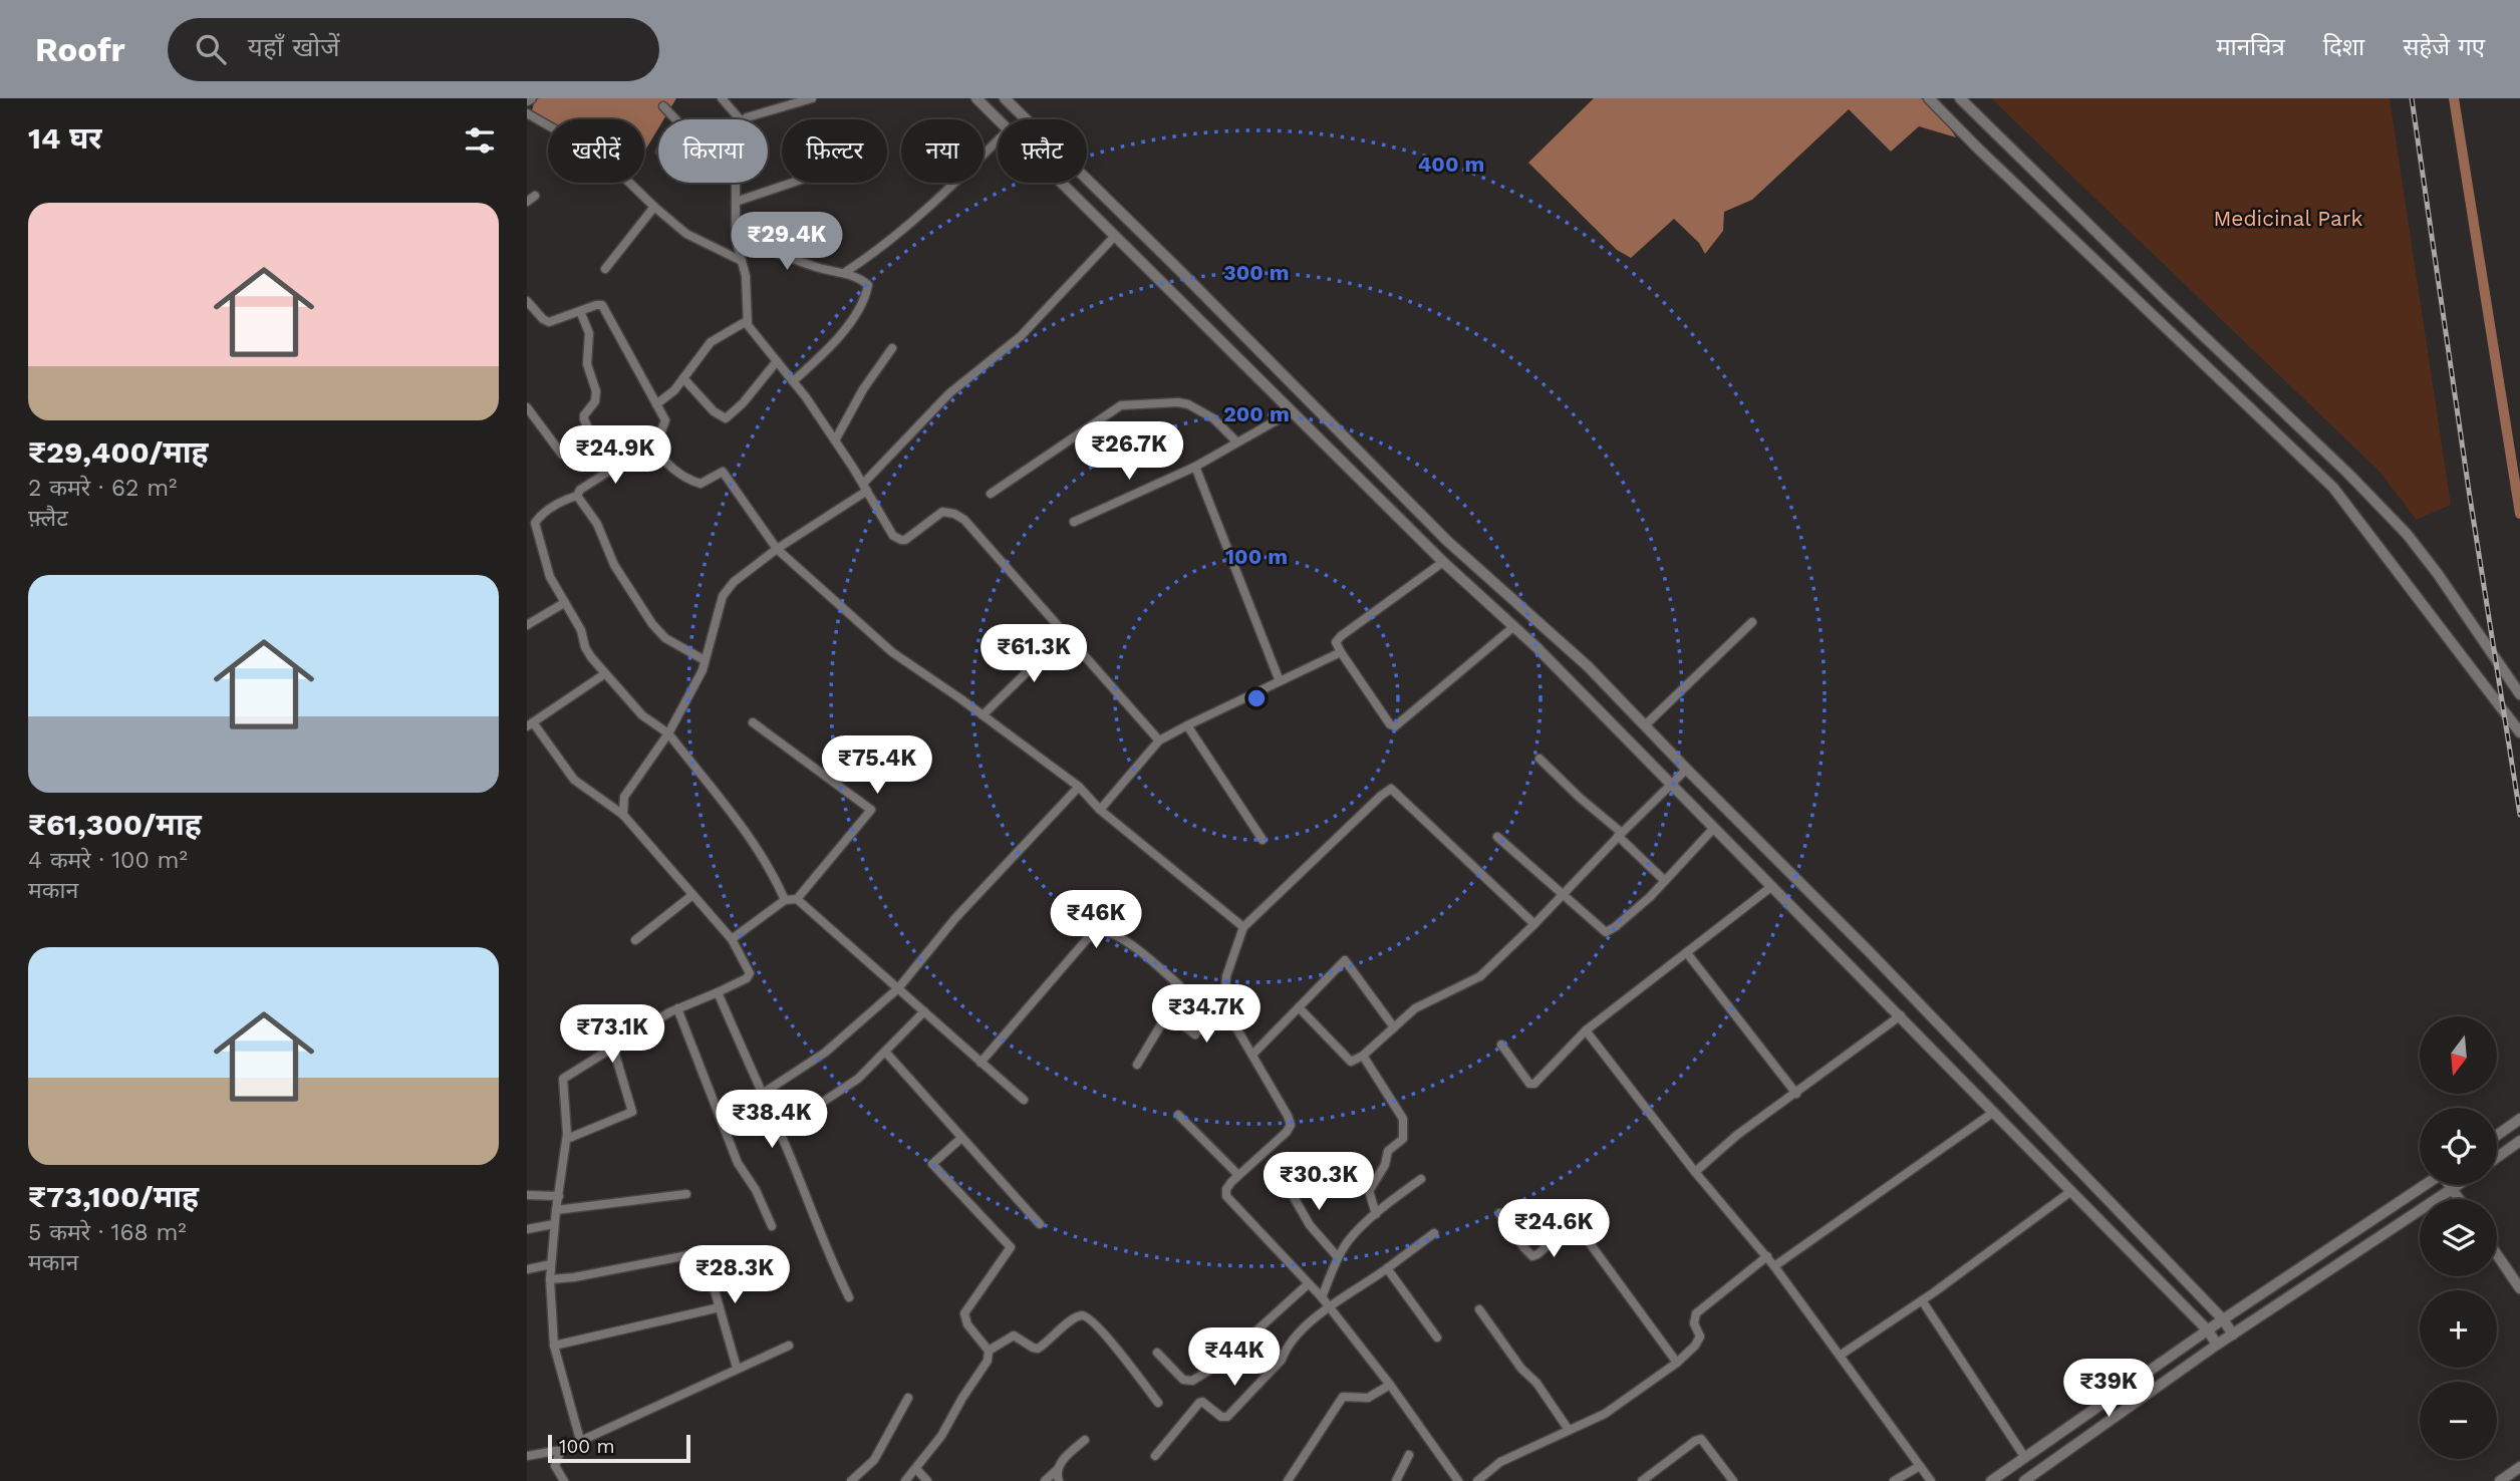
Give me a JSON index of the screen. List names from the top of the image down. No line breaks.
{"parks":["Medicinal Park"],"scale_bar":"100 m","north":"bottom","page":{"header":"Roofr","search":"यहाँ खोजें","nav":["मानचित्र","दिशा","सहेजे गए"],"heading":"14 घर","chip":["खरीदें","किराया","फ़िल्टर","नया","फ़्लैट"],"list":[{"name":"₹29,400/माह","note":"2 कमरे · 62 m² · फ़्लैट"},{"name":"₹61,300/माह","note":"4 कमरे · 100 m² · मकान"},{"name":"₹73,100/माह","note":"5 कमरे · 168 m² · मकान"}],"price":["₹29.4K","₹26.7K","₹24.9K","₹61.3K","₹75.4K","₹46K","₹34.7K","₹73.1K","₹38.4K","₹30.3K","₹24.6K","₹28.3K","₹44K","₹39K"],"map_buttons":["+","−"],"scale":"100 m"},"rings":["400 m","300 m","200 m","100 m"]}
